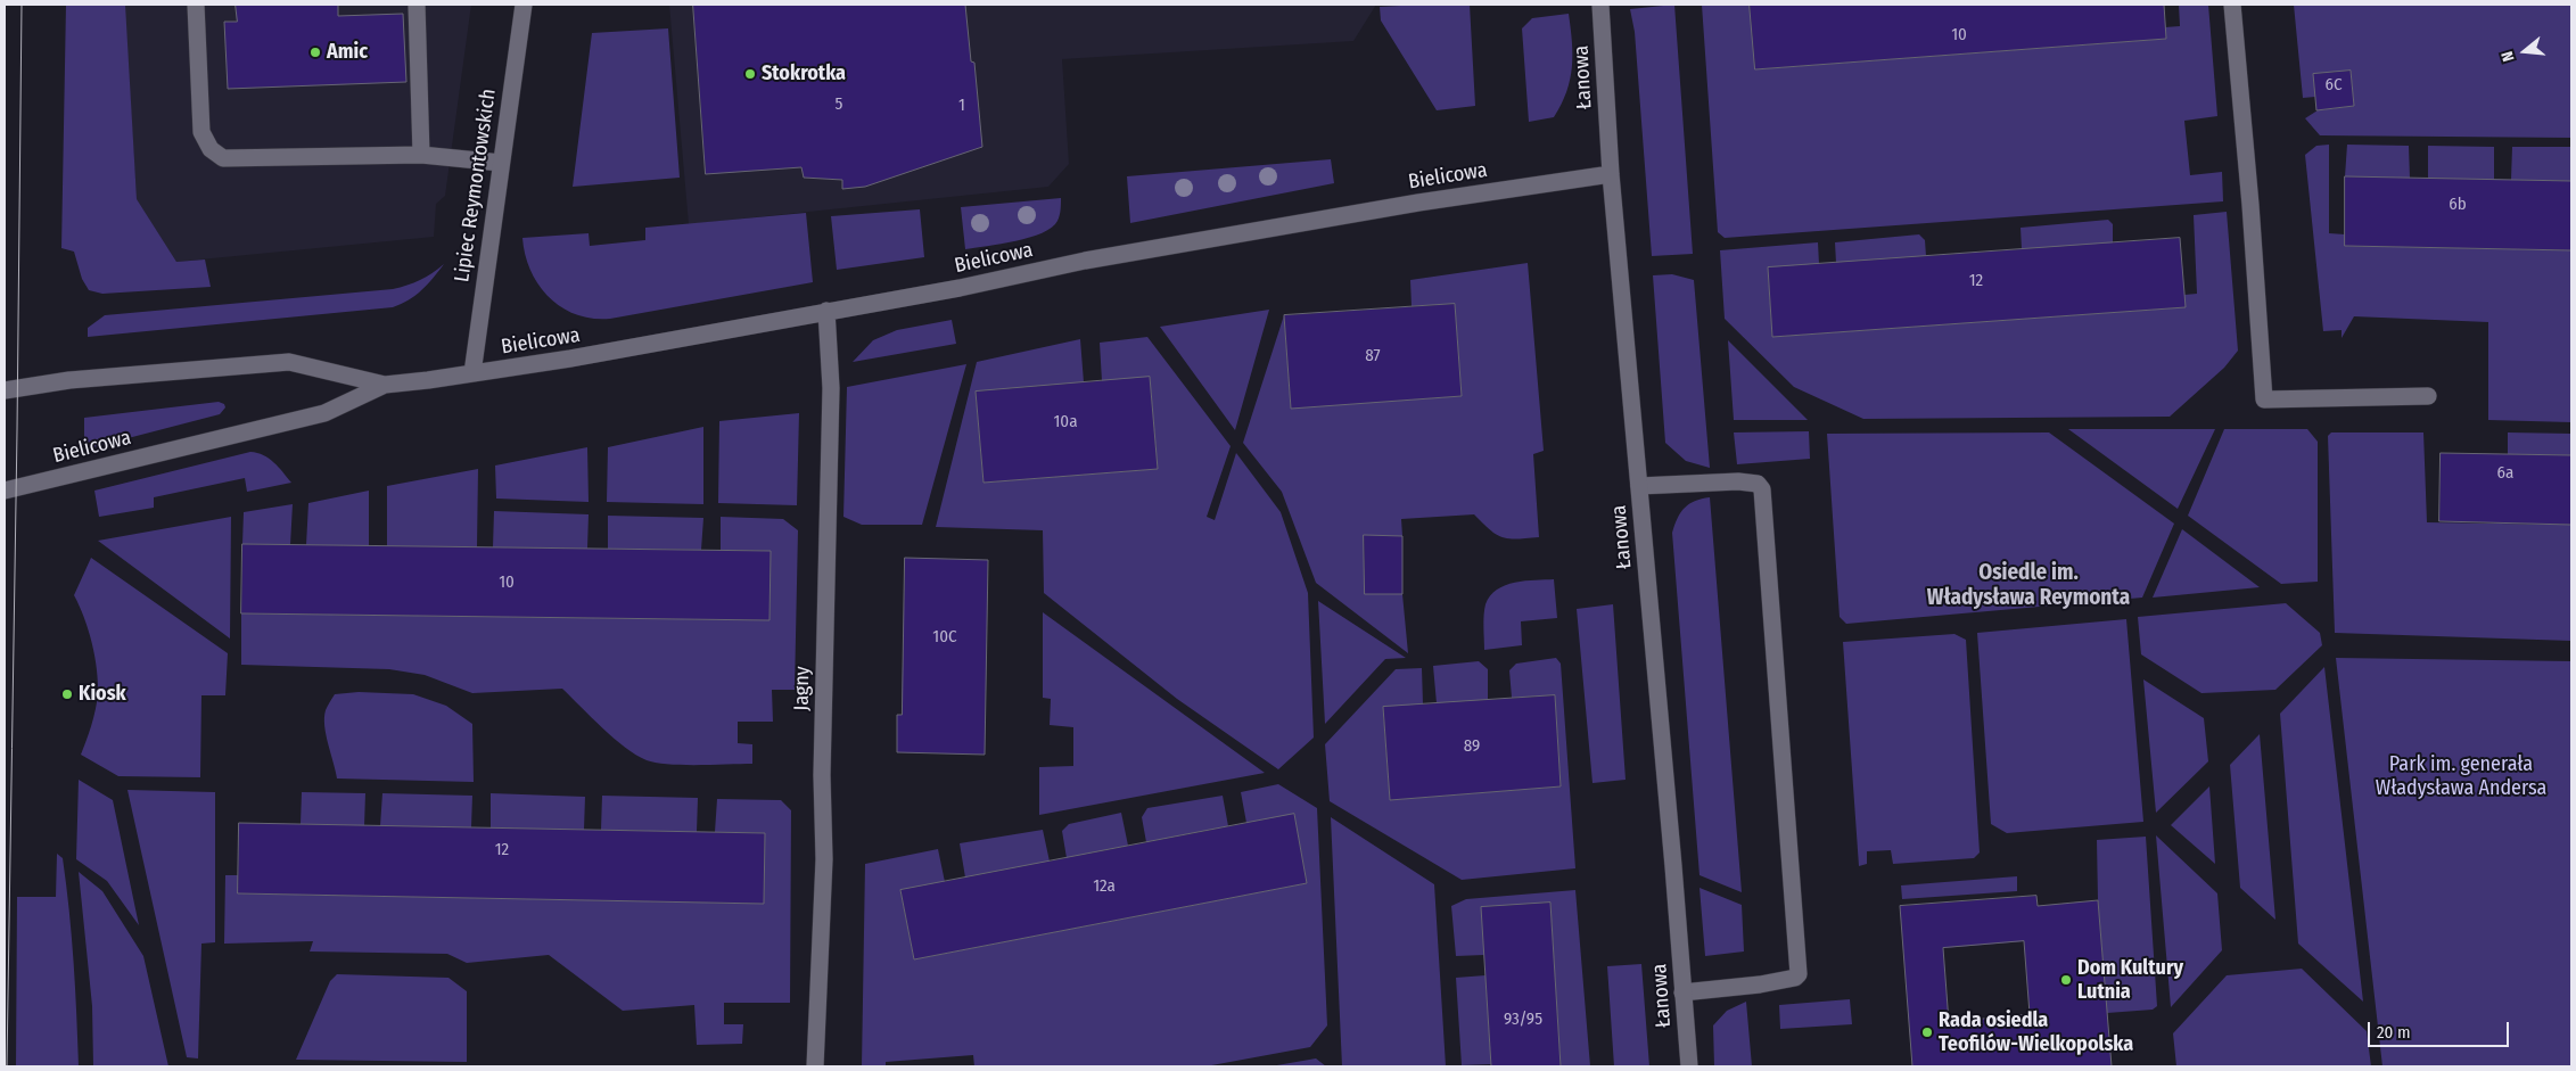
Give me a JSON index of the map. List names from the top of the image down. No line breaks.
{"streets":{"street":["Łanowa","Bielicowa","Lipiec Reymontowskich","Jagny"]},"crossings":[["Łanowa","Bielicowa"],["Bielicowa","Lipiec Reymontowskich"],["Bielicowa","Jagny"]],"districts":["Osiedle im. Władysława Reymonta"],"parks":["Park im. generała Władysława Andersa"],"places":["Amic","Stokrotka","Kiosk","Dom Kultury Lutnia","Rada osiedla Teofilów-Wielkopolska"],"house_numbers":["10","6C","5","1","6b","12","87","10a","6a","10","10C","89","12","12a","93/95"],"scale_bar":"20 m","north":"left"}
